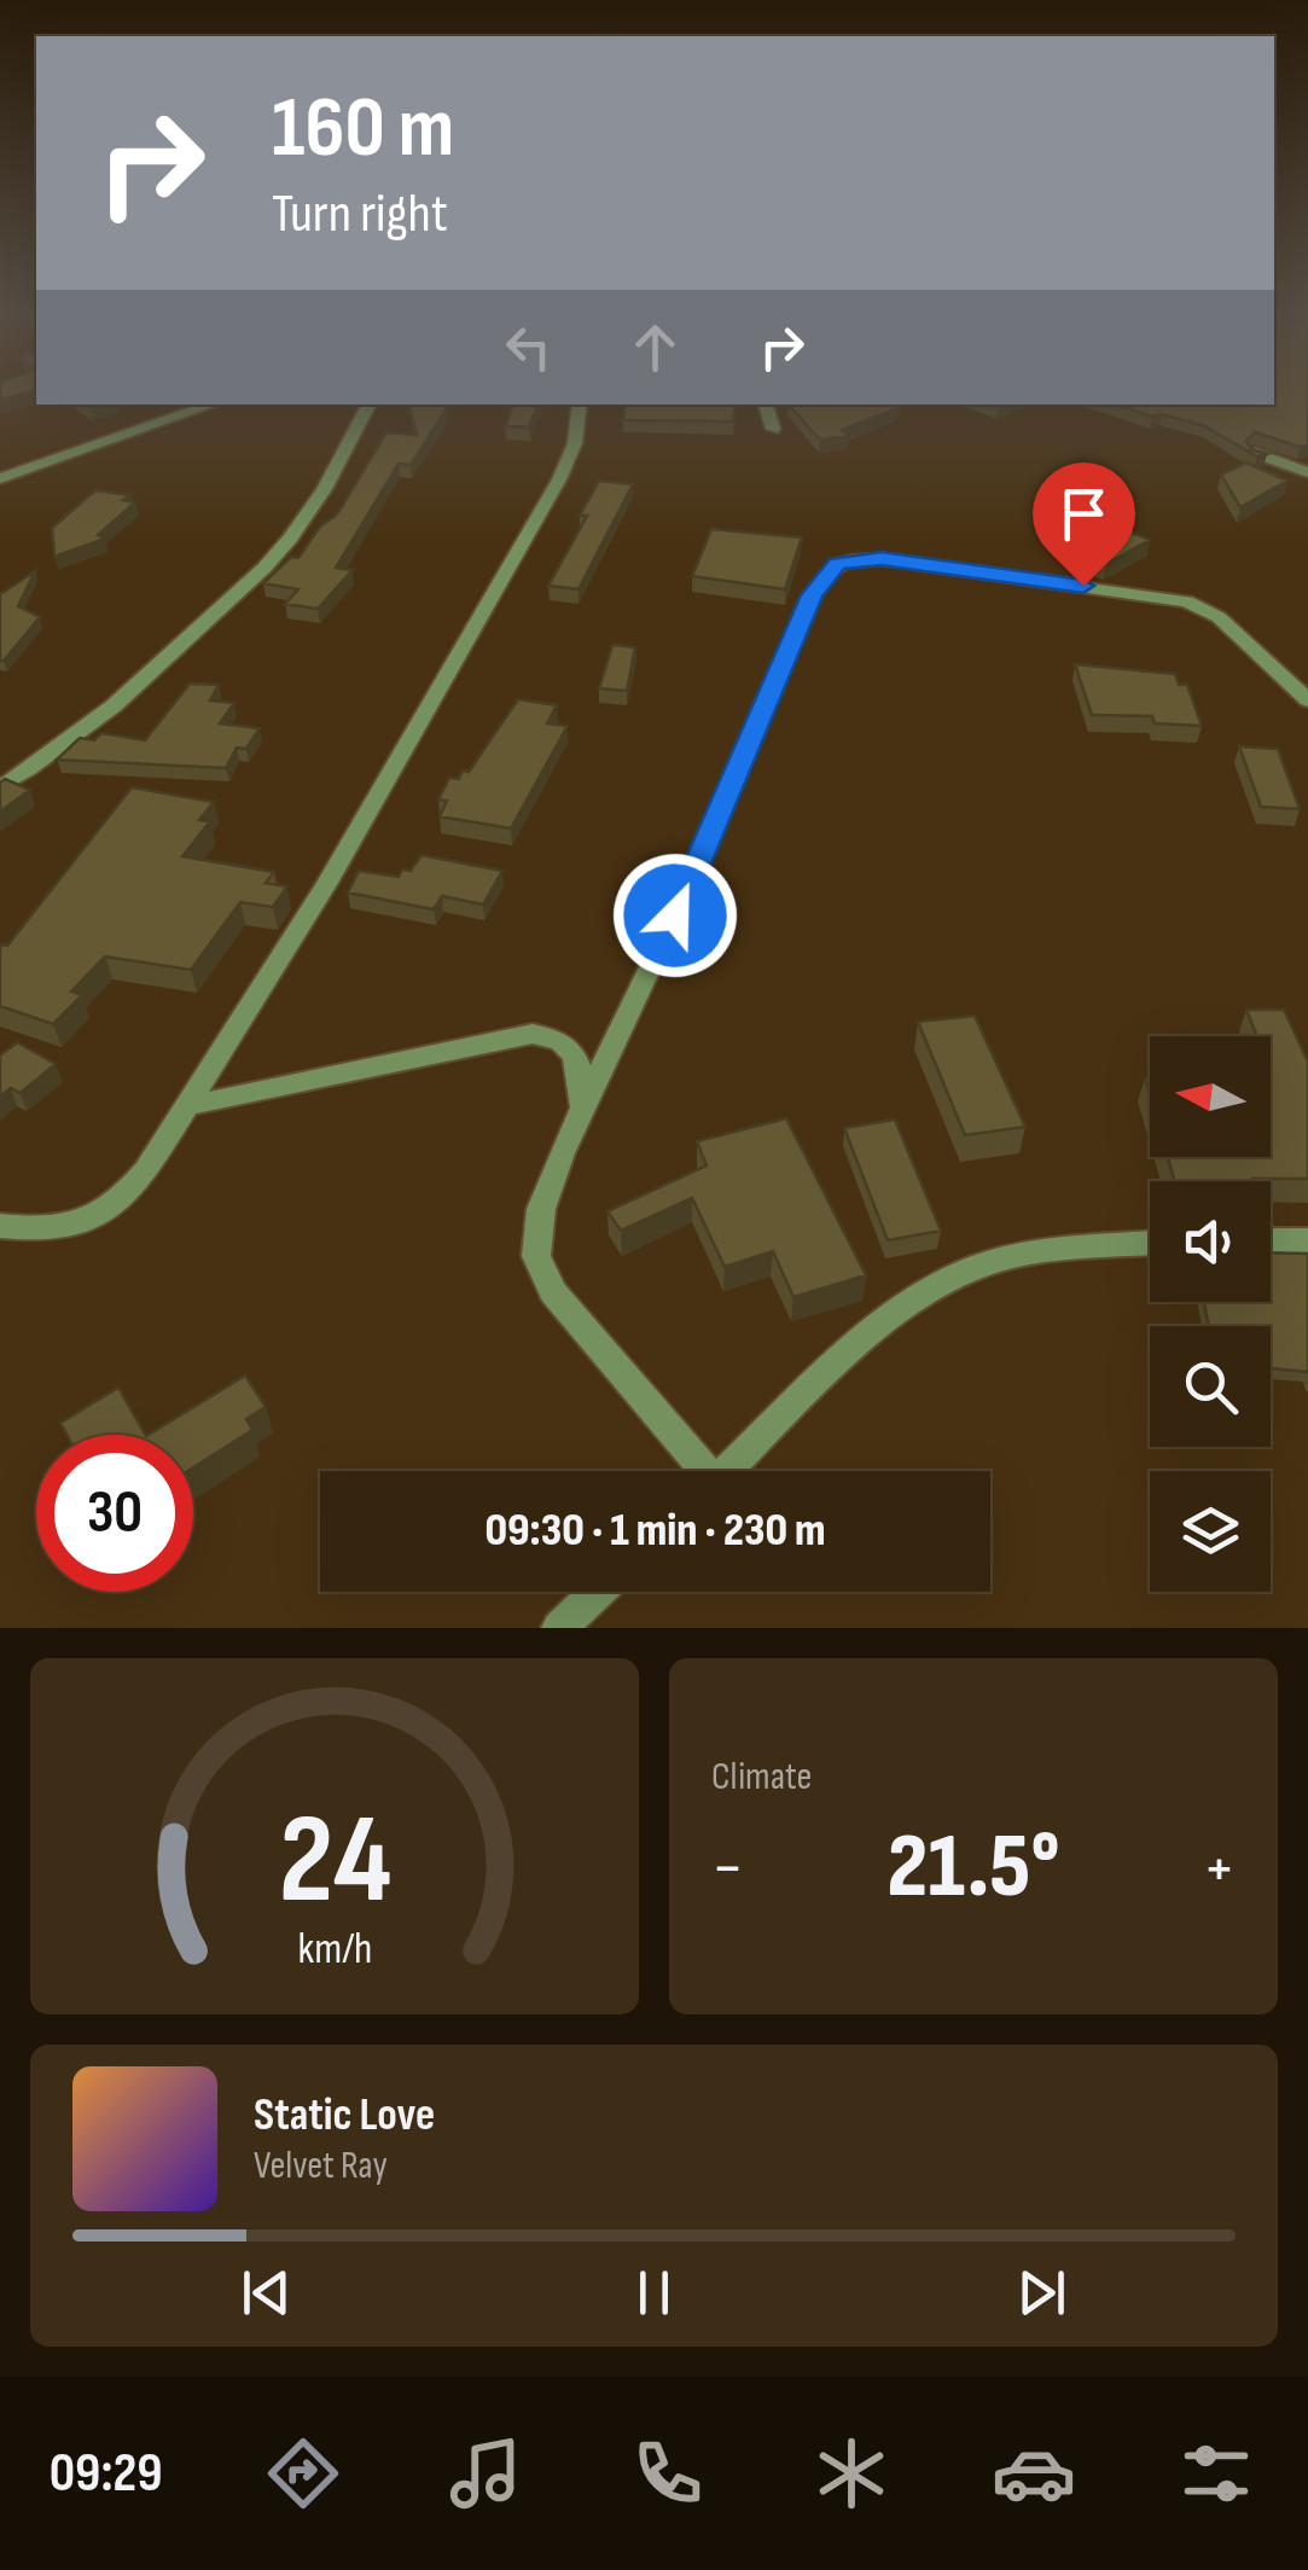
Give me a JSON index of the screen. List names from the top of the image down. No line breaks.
{"north":"left","page":{"turn":["160 m","Turn right"],"limit":"30","trip":"09:30 · 1 min · 230 m","tile":"Climate","heat":["−","21.5°","+"],"song":["Static Love","Velvet Ray"],"tabs":"09:29","gauge":["24","km/h"]}}
